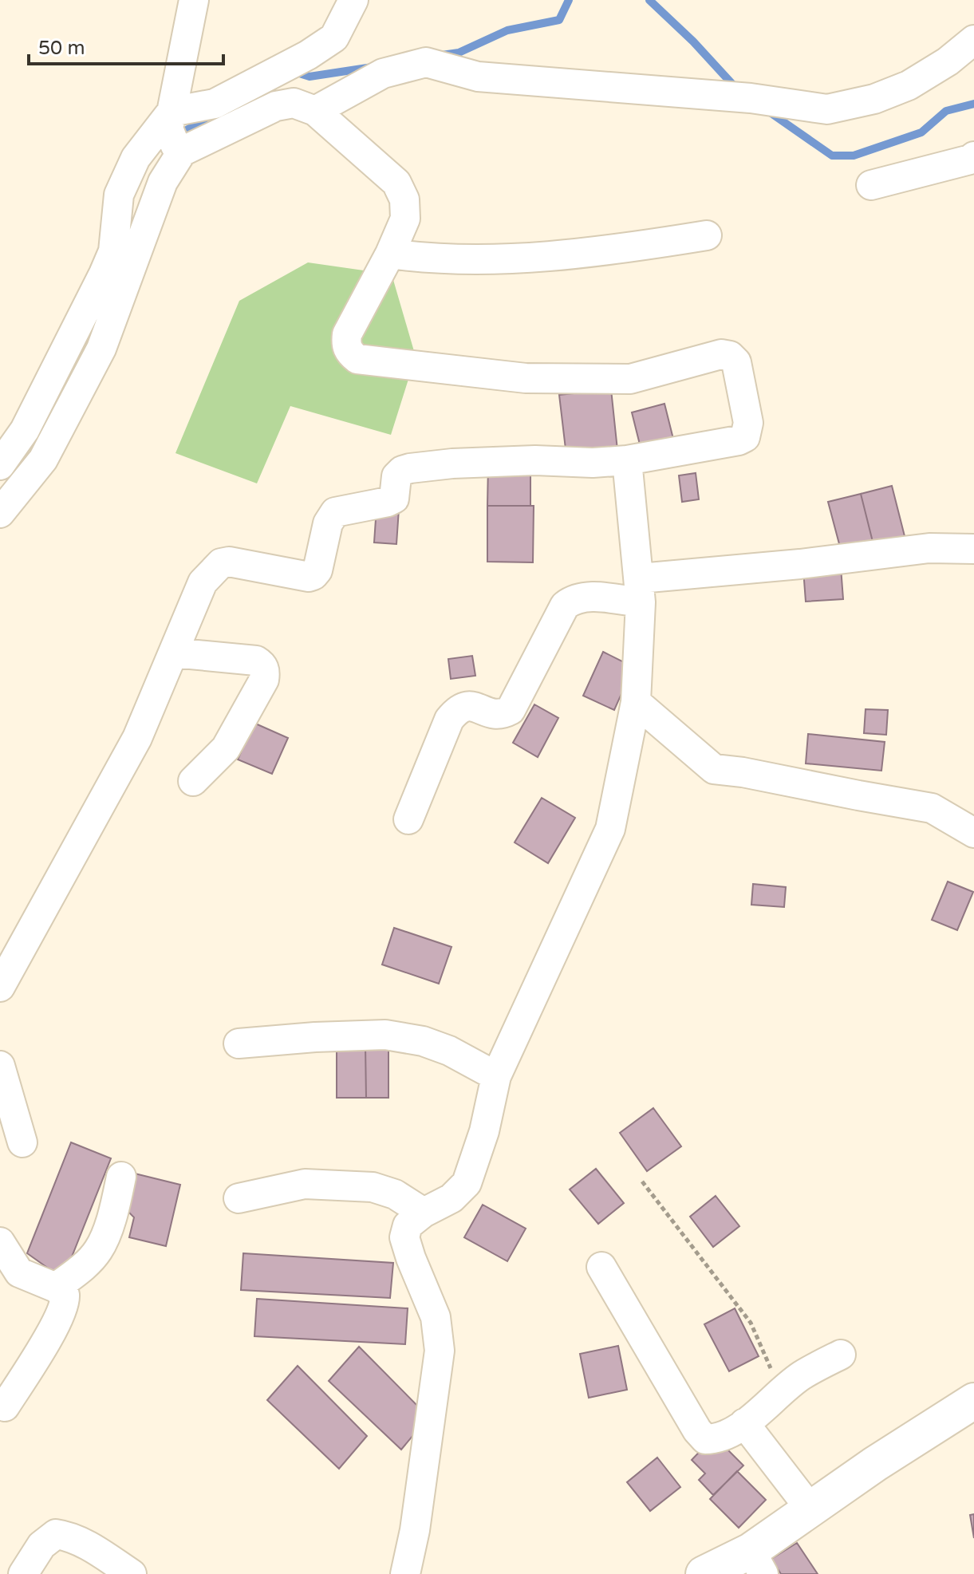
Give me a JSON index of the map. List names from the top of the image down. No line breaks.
{"scale_bar":"50 m"}
